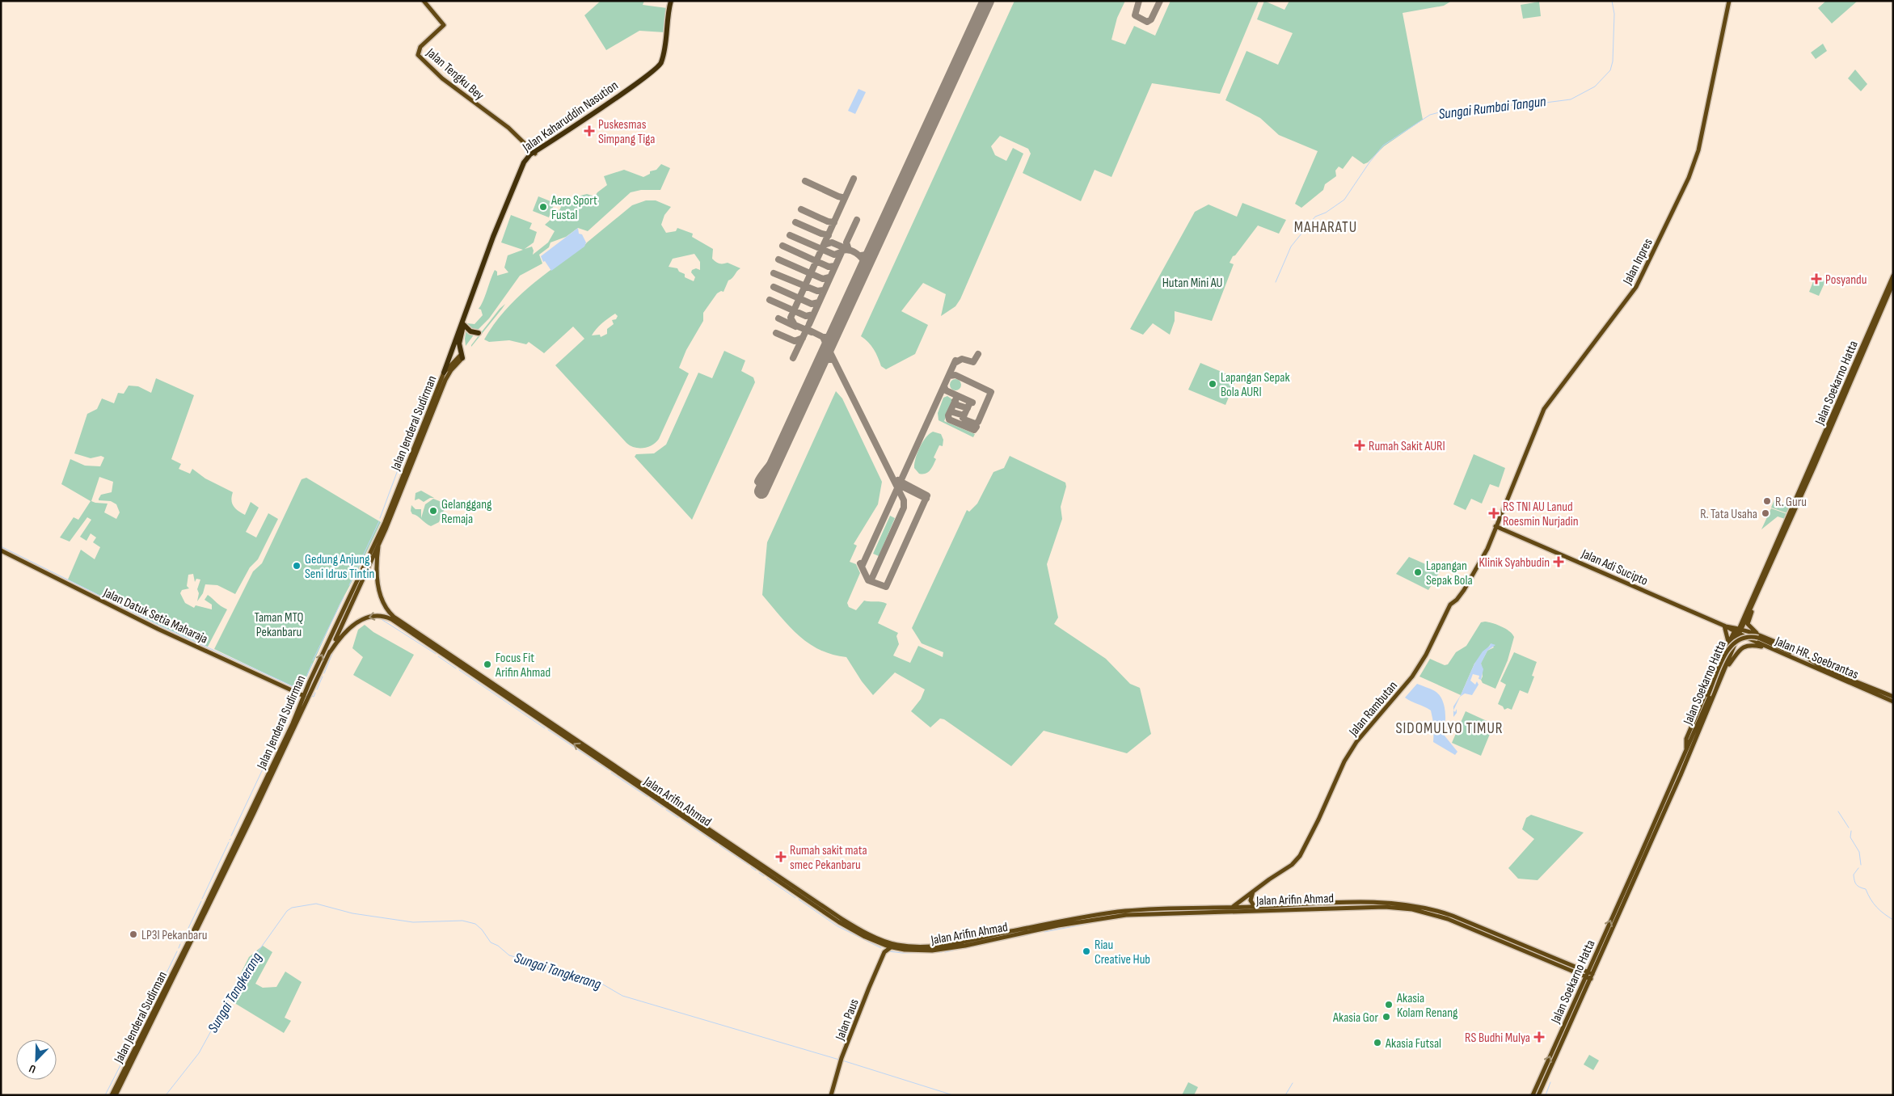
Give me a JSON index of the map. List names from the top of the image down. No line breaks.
{"streets":{"highway":["Jalan Kaharuddin Nasution"],"main road":["Jalan Tengku Bey","Jalan Inpres","Jalan Soekarno Hatta","Jalan Jenderal Sudirman","Jalan Adi Sucipto","Jalan Datuk Setia Maharaja","Jalan HR. Soebrantas","Jalan Rambutan","Jalan Arifin Ahmad","Jalan Paus"]},"crossings":[["Jalan Tengku Bey","Jalan Kaharuddin Nasution"],["Jalan Kaharuddin Nasution","Jalan Jenderal Sudirman"],["Jalan Inpres","Jalan Adi Sucipto"],["Jalan Inpres","Jalan Rambutan"],["Jalan Soekarno Hatta","Jalan Adi Sucipto"],["Jalan Soekarno Hatta","Jalan HR. Soebrantas"],["Jalan Soekarno Hatta","Jalan Arifin Ahmad"],["Jalan Jenderal Sudirman","Jalan Datuk Setia Maharaja"],["Jalan Jenderal Sudirman","Jalan Arifin Ahmad"],["Jalan Adi Sucipto","Jalan HR. Soebrantas"],["Jalan Adi Sucipto","Jalan Rambutan"],["Jalan Rambutan","Jalan Arifin Ahmad"]],"districts":["MAHARATU","SIDOMULYO TIMUR"],"water":["Sungai Rumbai Tangun","Sungai Tangkerang"],"parks":["Hutan Mini AU","Taman MTQ Pekanbaru"],"places":{"health":["Puskesmas Simpang Tiga","Posyandu","Rumah Sakit AURI","RS TNI AU Lanud Roesmin Nurjadin","Klinik Syahbudin","Rumah sakit mata smec Pekanbaru","RS Budhi Mulya"],"other":["Aero Sport Fustal","Lapangan Sepak Bola AURI","R. Guru","Gelanggang Remaja","R. Tata Usaha","Gedung Anjung Seni Idrus Tintin","Lapangan Sepak Bola","Focus Fit Arifin Ahmad","LP3I Pekanbaru","Riau Creative Hub","Akasia Kolam Renang","Akasia Gor","Akasia Futsal"]},"north":"bottom left"}
